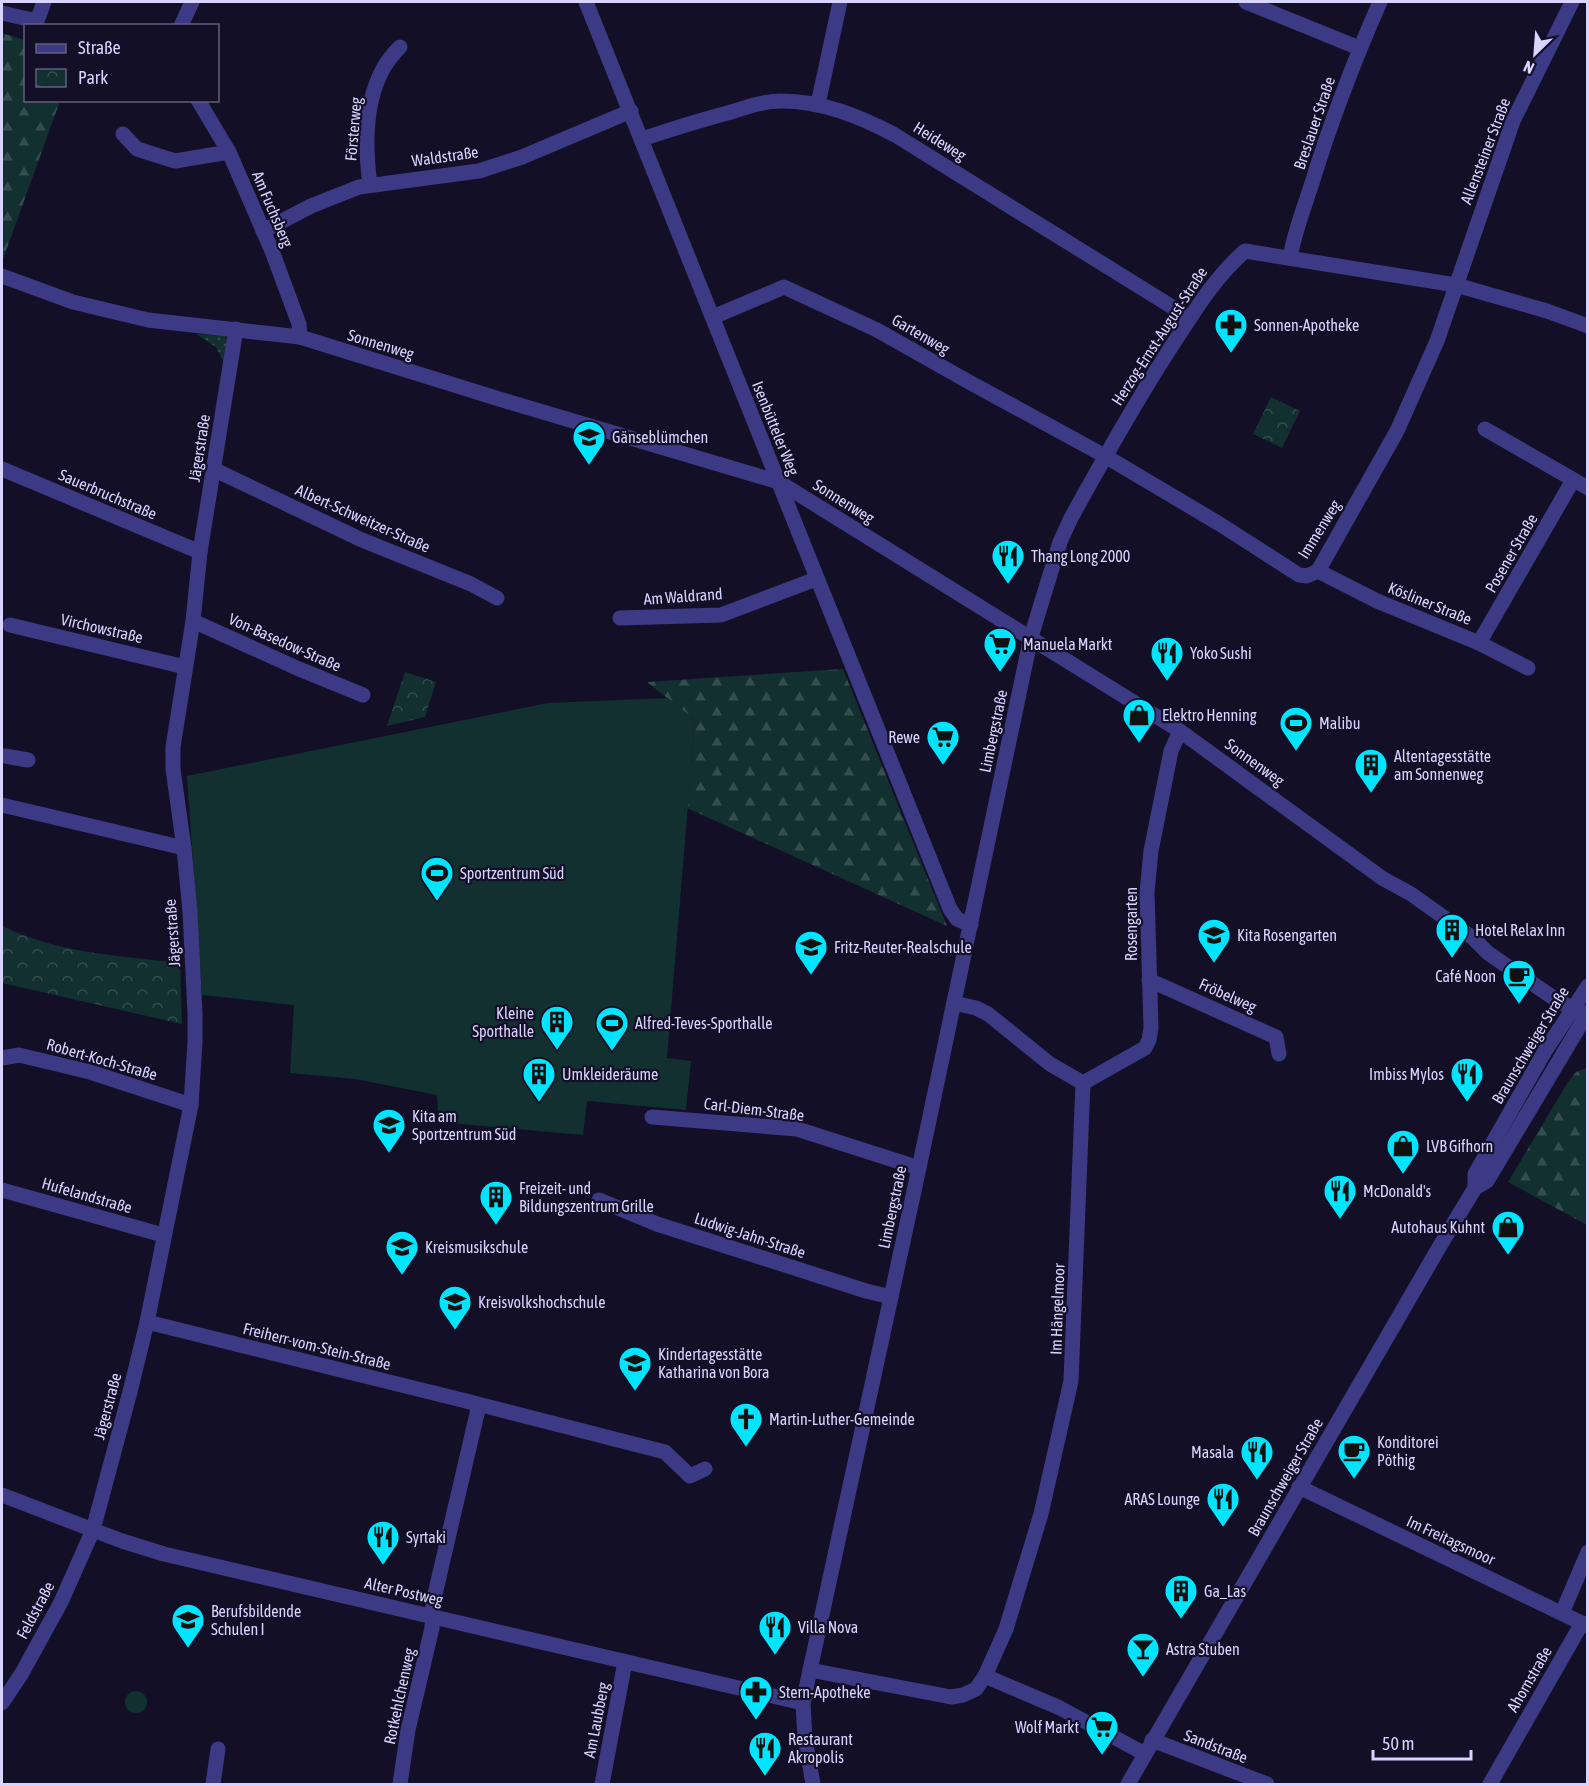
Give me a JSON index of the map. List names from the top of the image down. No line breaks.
{"streets":{"street":["Breslauer Straße","Försterweg","Heideweg","Allensteiner Straße","Waldstraße","Am Fuchsberg","Gartenweg","Herzog-Ernst-August-Straße","Sonnenweg","Isenbütteler Weg","Jägerstraße","Sauerbruchstraße","Albert-Schweitzer-Straße","Immenweg","Posener Straße","Am Waldrand","Kösliner Straße","Virchowstraße","Von-Basedow-Straße","Limbergstraße","Rosengarten","Fröbelweg","Braunschweiger Straße","Robert-Koch-Straße","Carl-Diem-Straße","Hufelandstraße","Ludwig-Jahn-Straße","Im Hängelmoor","Freiherr-vom-Stein-Straße","Im Freitagsmoor","Alter Postweg","Feldstraße","Ahornstraße","Rotkehlchenweg","Am Laubberg","Sandstraße"]},"crossings":[["Breslauer Straße","Herzog-Ernst-August-Straße"],["Försterweg","Waldstraße"],["Heideweg","Herzog-Ernst-August-Straße"],["Heideweg","Isenbütteler Weg"],["Allensteiner Straße","Herzog-Ernst-August-Straße"],["Allensteiner Straße","Immenweg"],["Waldstraße","Am Fuchsberg"],["Waldstraße","Isenbütteler Weg"],["Am Fuchsberg","Sonnenweg"],["Gartenweg","Herzog-Ernst-August-Straße"],["Gartenweg","Isenbütteler Weg"],["Gartenweg","Immenweg"],["Herzog-Ernst-August-Straße","Sonnenweg"],["Herzog-Ernst-August-Straße","Immenweg"],["Herzog-Ernst-August-Straße","Limbergstraße"],["Sonnenweg","Isenbütteler Weg"],["Sonnenweg","Jägerstraße"],["Sonnenweg","Limbergstraße"],["Sonnenweg","Rosengarten"],["Sonnenweg","Braunschweiger Straße"],["Isenbütteler Weg","Am Waldrand"],["Isenbütteler Weg","Limbergstraße"],["Jägerstraße","Sauerbruchstraße"],["Jägerstraße","Albert-Schweitzer-Straße"],["Jägerstraße","Virchowstraße"],["Jägerstraße","Von-Basedow-Straße"],["Jägerstraße","Robert-Koch-Straße"],["Jägerstraße","Hufelandstraße"],["Jägerstraße","Freiherr-vom-Stein-Straße"],["Jägerstraße","Alter Postweg"],["Jägerstraße","Feldstraße"],["Immenweg","Kösliner Straße"],["Posener Straße","Kösliner Straße"],["Limbergstraße","Carl-Diem-Straße"],["Limbergstraße","Ludwig-Jahn-Straße"],["Limbergstraße","Im Hängelmoor"],["Limbergstraße","Alter Postweg"],["Rosengarten","Fröbelweg"],["Rosengarten","Im Hängelmoor"],["Braunschweiger Straße","Im Freitagsmoor"],["Braunschweiger Straße","Sandstraße"],["Im Freitagsmoor","Ahornstraße"],["Alter Postweg","Feldstraße"],["Alter Postweg","Rotkehlchenweg"],["Alter Postweg","Am Laubberg"]],"places":{"pharmacy":["Sonnen-Apotheke","Stern-Apotheke"],"school or university":["Gänseblümchen","Kita Rosengarten","Fritz-Reuter-Realschule","Kita am Sportzentrum Süd","Kreismusikschule","Kreisvolkshochschule","Kindertagesstätte Katharina von Bora","Berufsbildende Schulen I"],"restaurant":["Thang Long 2000","Yoko Sushi","Imbiss Mylos","McDonald's","Masala","ARAS Lounge","Syrtaki","Villa Nova","Restaurant Akropolis"],"supermarket":["Manuela Markt","Rewe","Wolf Markt"],"shop":["Elektro Henning","LVB Gifhorn","Autohaus Kuhnt"],"sports":["Malibu","Sportzentrum Süd","Alfred-Teves-Sporthalle"],"building":["Altentagesstätte am Sonnenweg","Hotel Relax Inn","Kleine Sporthalle","Umkleideräume","Freizeit- und Bildungszentrum Grille","Ga_Las"],"cafe":["Café Noon","Konditorei Pöthig"],"church":["Martin-Luther-Gemeinde"],"bar":["Astra Stuben"]},"legend":["Straße","Park"],"scale_bar":"50 m","north":"bottom left"}
